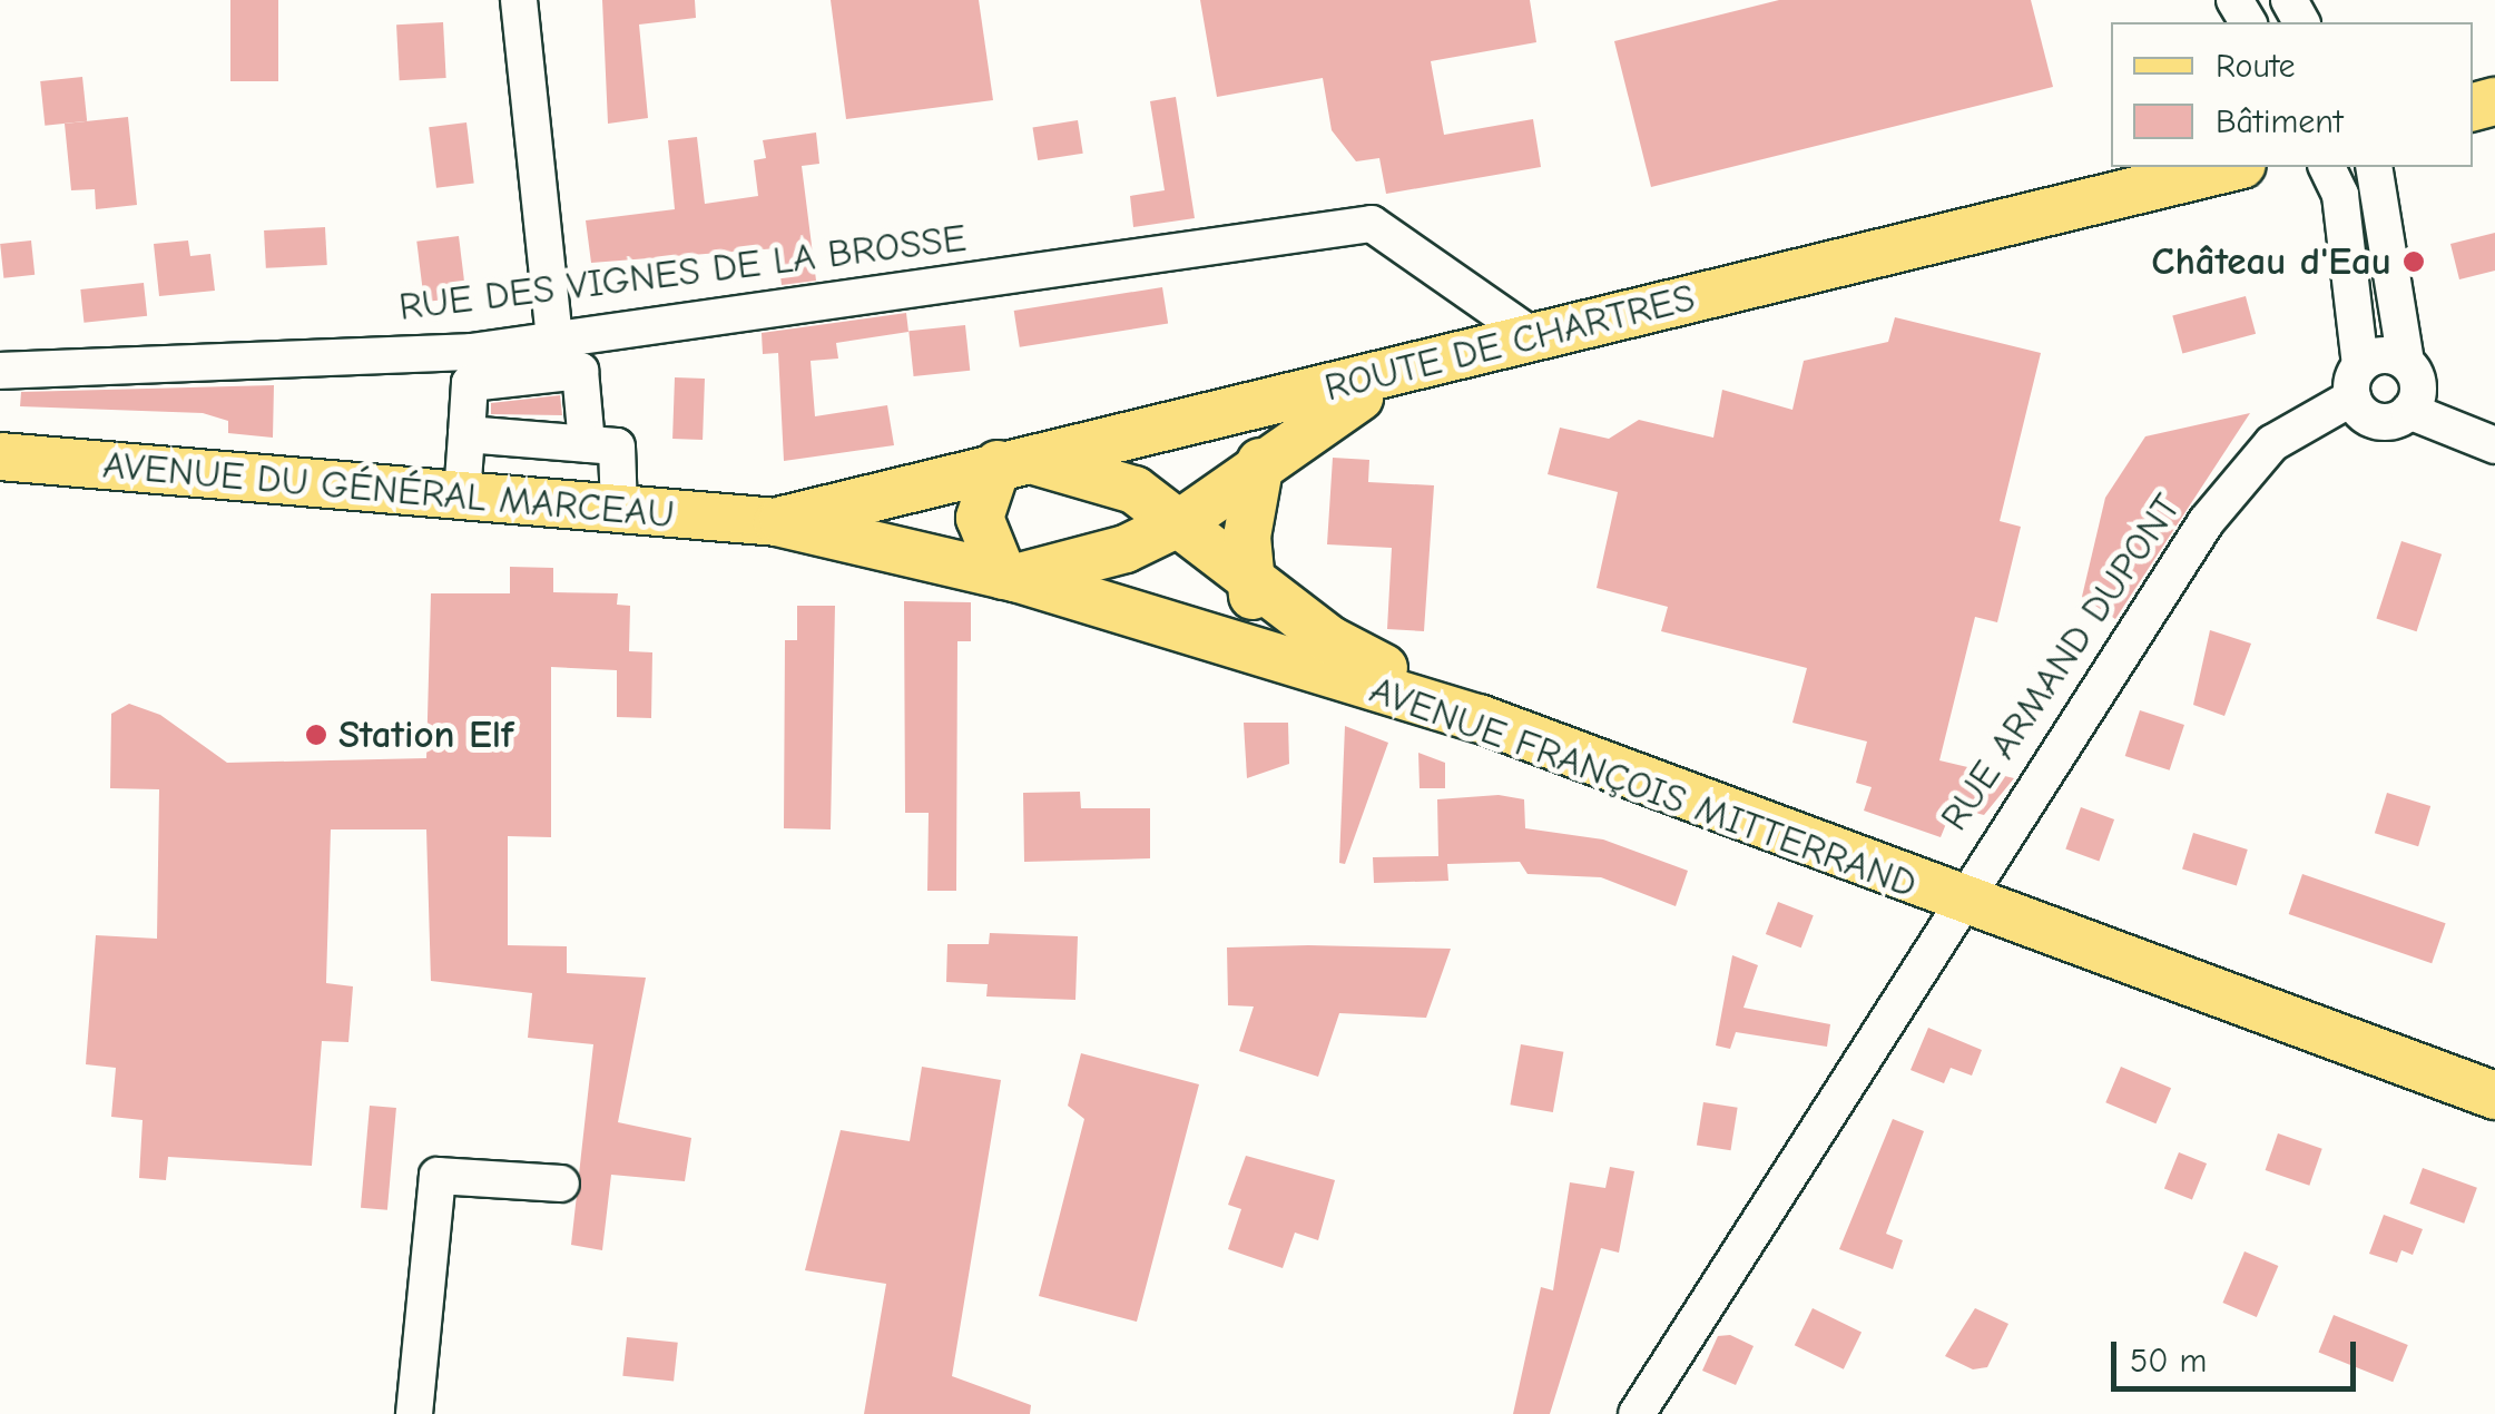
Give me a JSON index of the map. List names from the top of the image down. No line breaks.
{"streets":{"main road":["ROUTE DE CHARTRES","AVENUE DU GÉNÉRAL MARCEAU","AVENUE FRANÇOIS MITTERRAND"],"street":["RUE DES VIGNES DE LA BROSSE","RUE ARMAND DUPONT"]},"crossings":[["RUE DES VIGNES DE LA BROSSE","ROUTE DE CHARTRES"],["ROUTE DE CHARTRES","AVENUE DU GÉNÉRAL MARCEAU"],["ROUTE DE CHARTRES","AVENUE FRANÇOIS MITTERRAND"],["AVENUE DU GÉNÉRAL MARCEAU","AVENUE FRANÇOIS MITTERRAND"],["RUE ARMAND DUPONT","AVENUE FRANÇOIS MITTERRAND"]],"places":["Château d'Eau","Station Elf"],"legend":["Route","Bâtiment"],"scale_bar":"50 m"}
